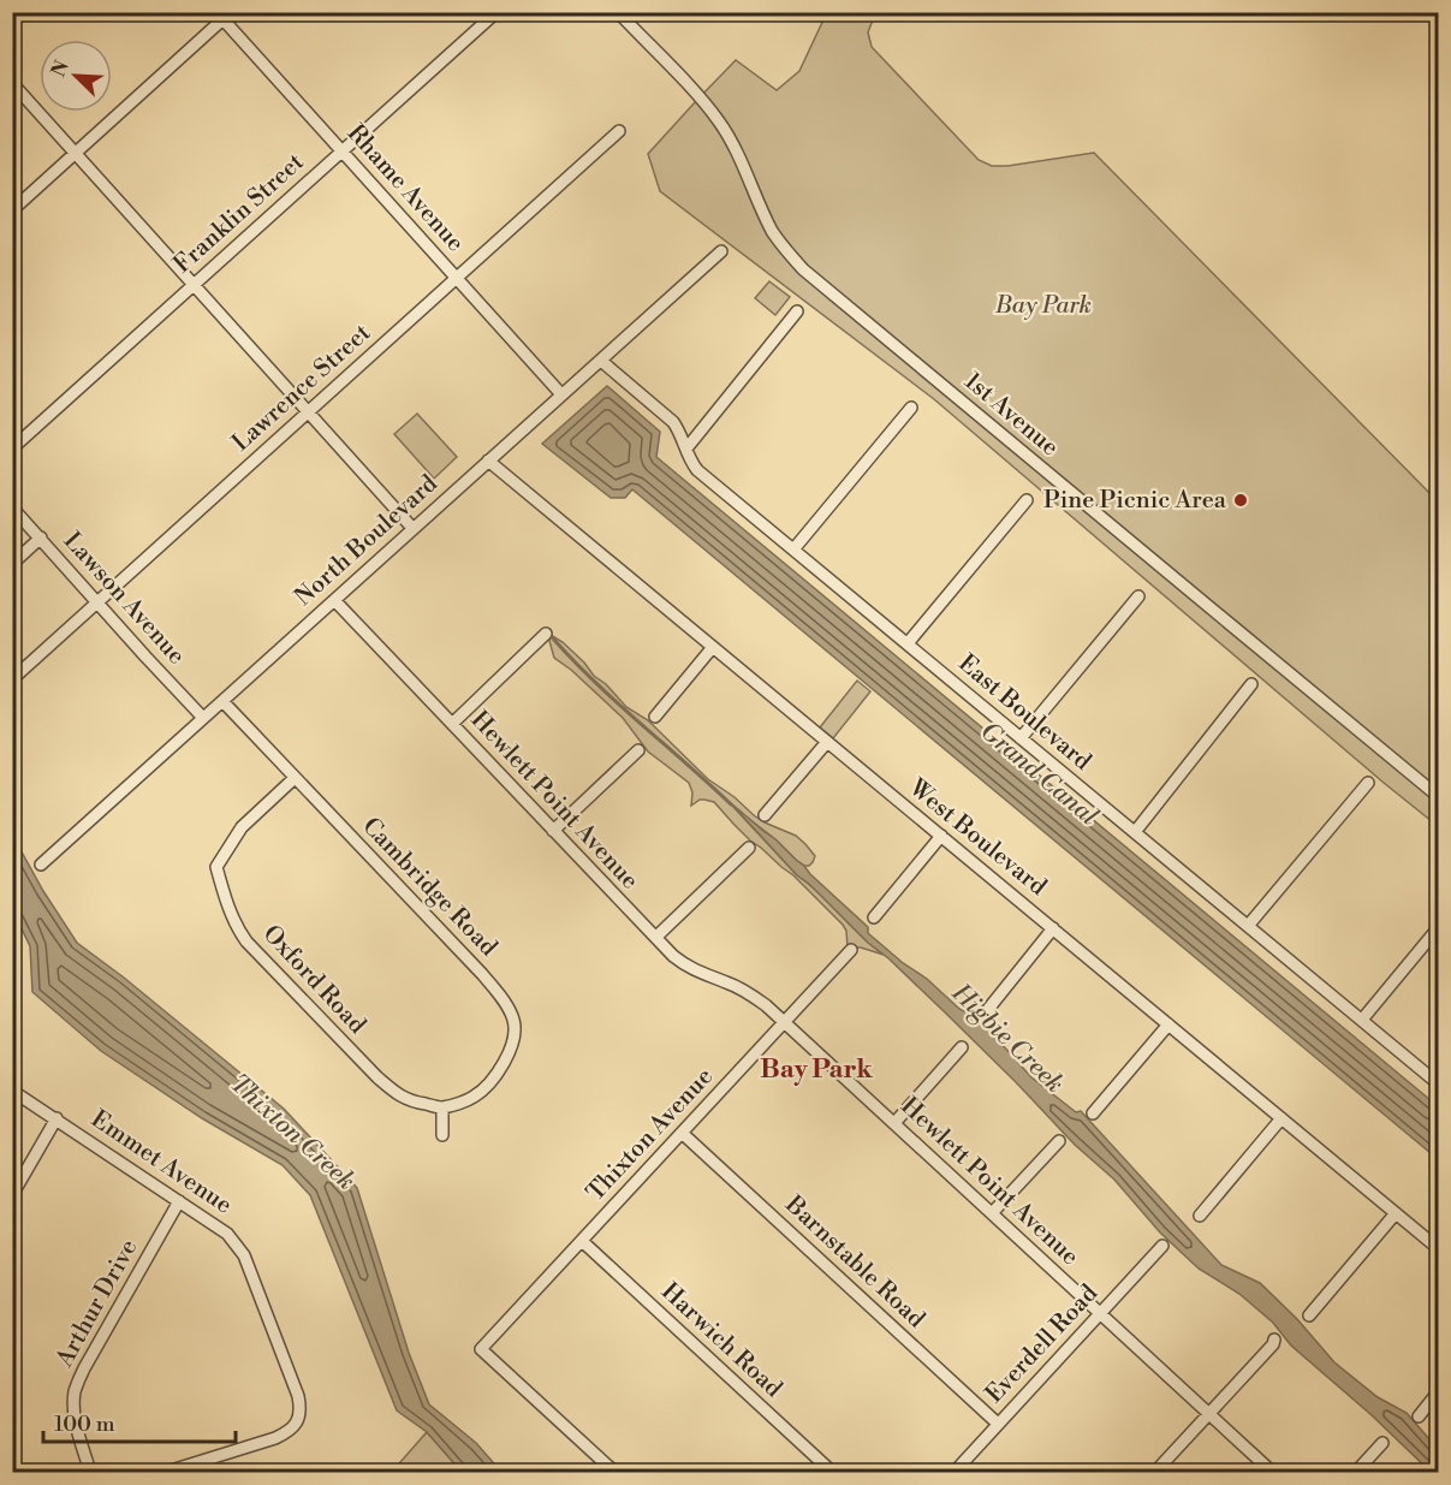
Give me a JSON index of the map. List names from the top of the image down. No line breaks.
{"streets":{"street":["Rhame Avenue","Franklin Street","Lawrence Street","1st Avenue","North Boulevard","Lawson Avenue","East Boulevard","Hewlett Point Avenue","West Boulevard","Cambridge Road","Oxford Road","Thixton Avenue","Emmet Avenue","Barnstable Road","Arthur Drive","Harwich Road","Everdell Road"]},"crossings":[["Rhame Avenue","Franklin Street"],["Rhame Avenue","Lawrence Street"],["Rhame Avenue","North Boulevard"],["Lawrence Street","Lawson Avenue"],["North Boulevard","Lawson Avenue"],["North Boulevard","East Boulevard"],["North Boulevard","Hewlett Point Avenue"],["North Boulevard","West Boulevard"],["North Boulevard","Cambridge Road"],["Hewlett Point Avenue","Thixton Avenue"],["Hewlett Point Avenue","Everdell Road"],["Cambridge Road","Oxford Road"],["Thixton Avenue","Barnstable Road"],["Thixton Avenue","Harwich Road"],["Emmet Avenue","Arthur Drive"],["Barnstable Road","Everdell Road"]],"districts":["Bay Park"],"water":["Grand Canal","Higbie Creek","Thixton Creek"],"parks":["Bay Park"],"places":["Pine Picnic Area"],"scale_bar":"100 m","north":"top left"}
